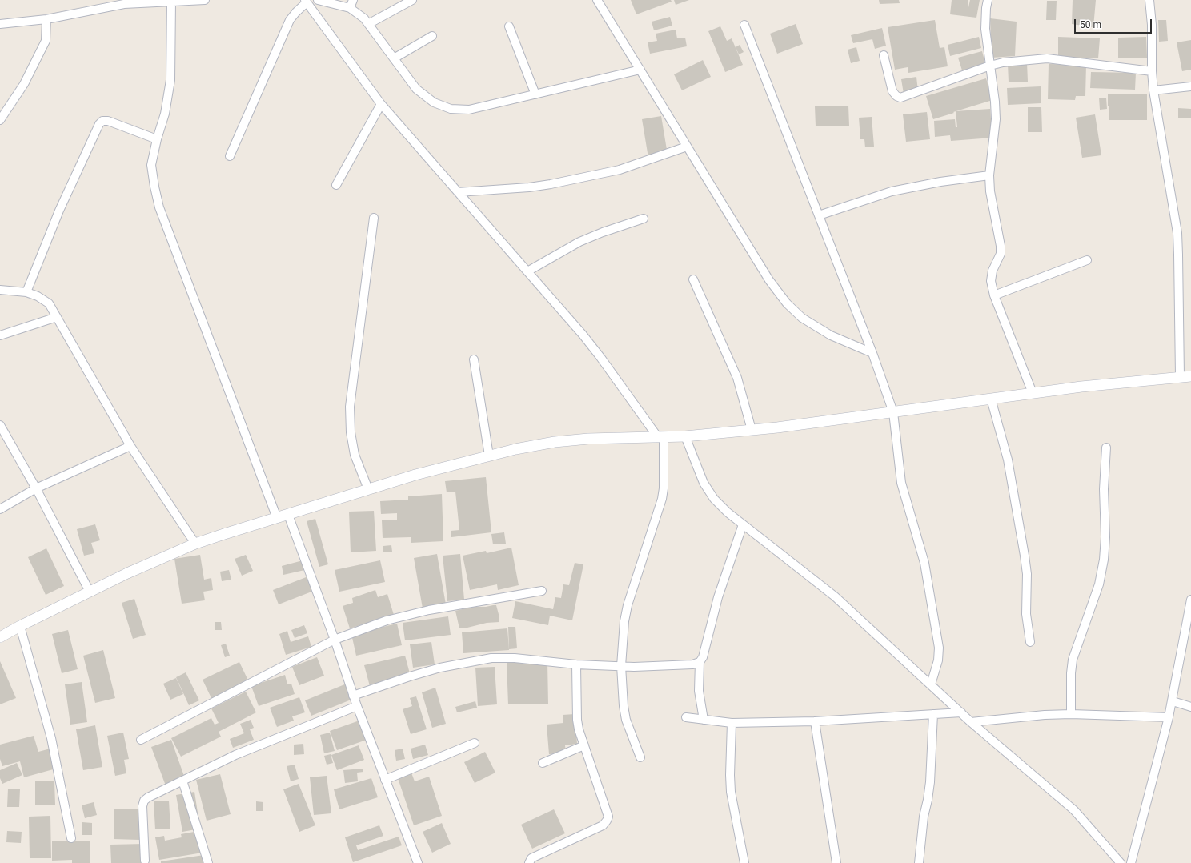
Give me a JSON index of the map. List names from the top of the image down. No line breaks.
{"scale_bar":"50 m"}
